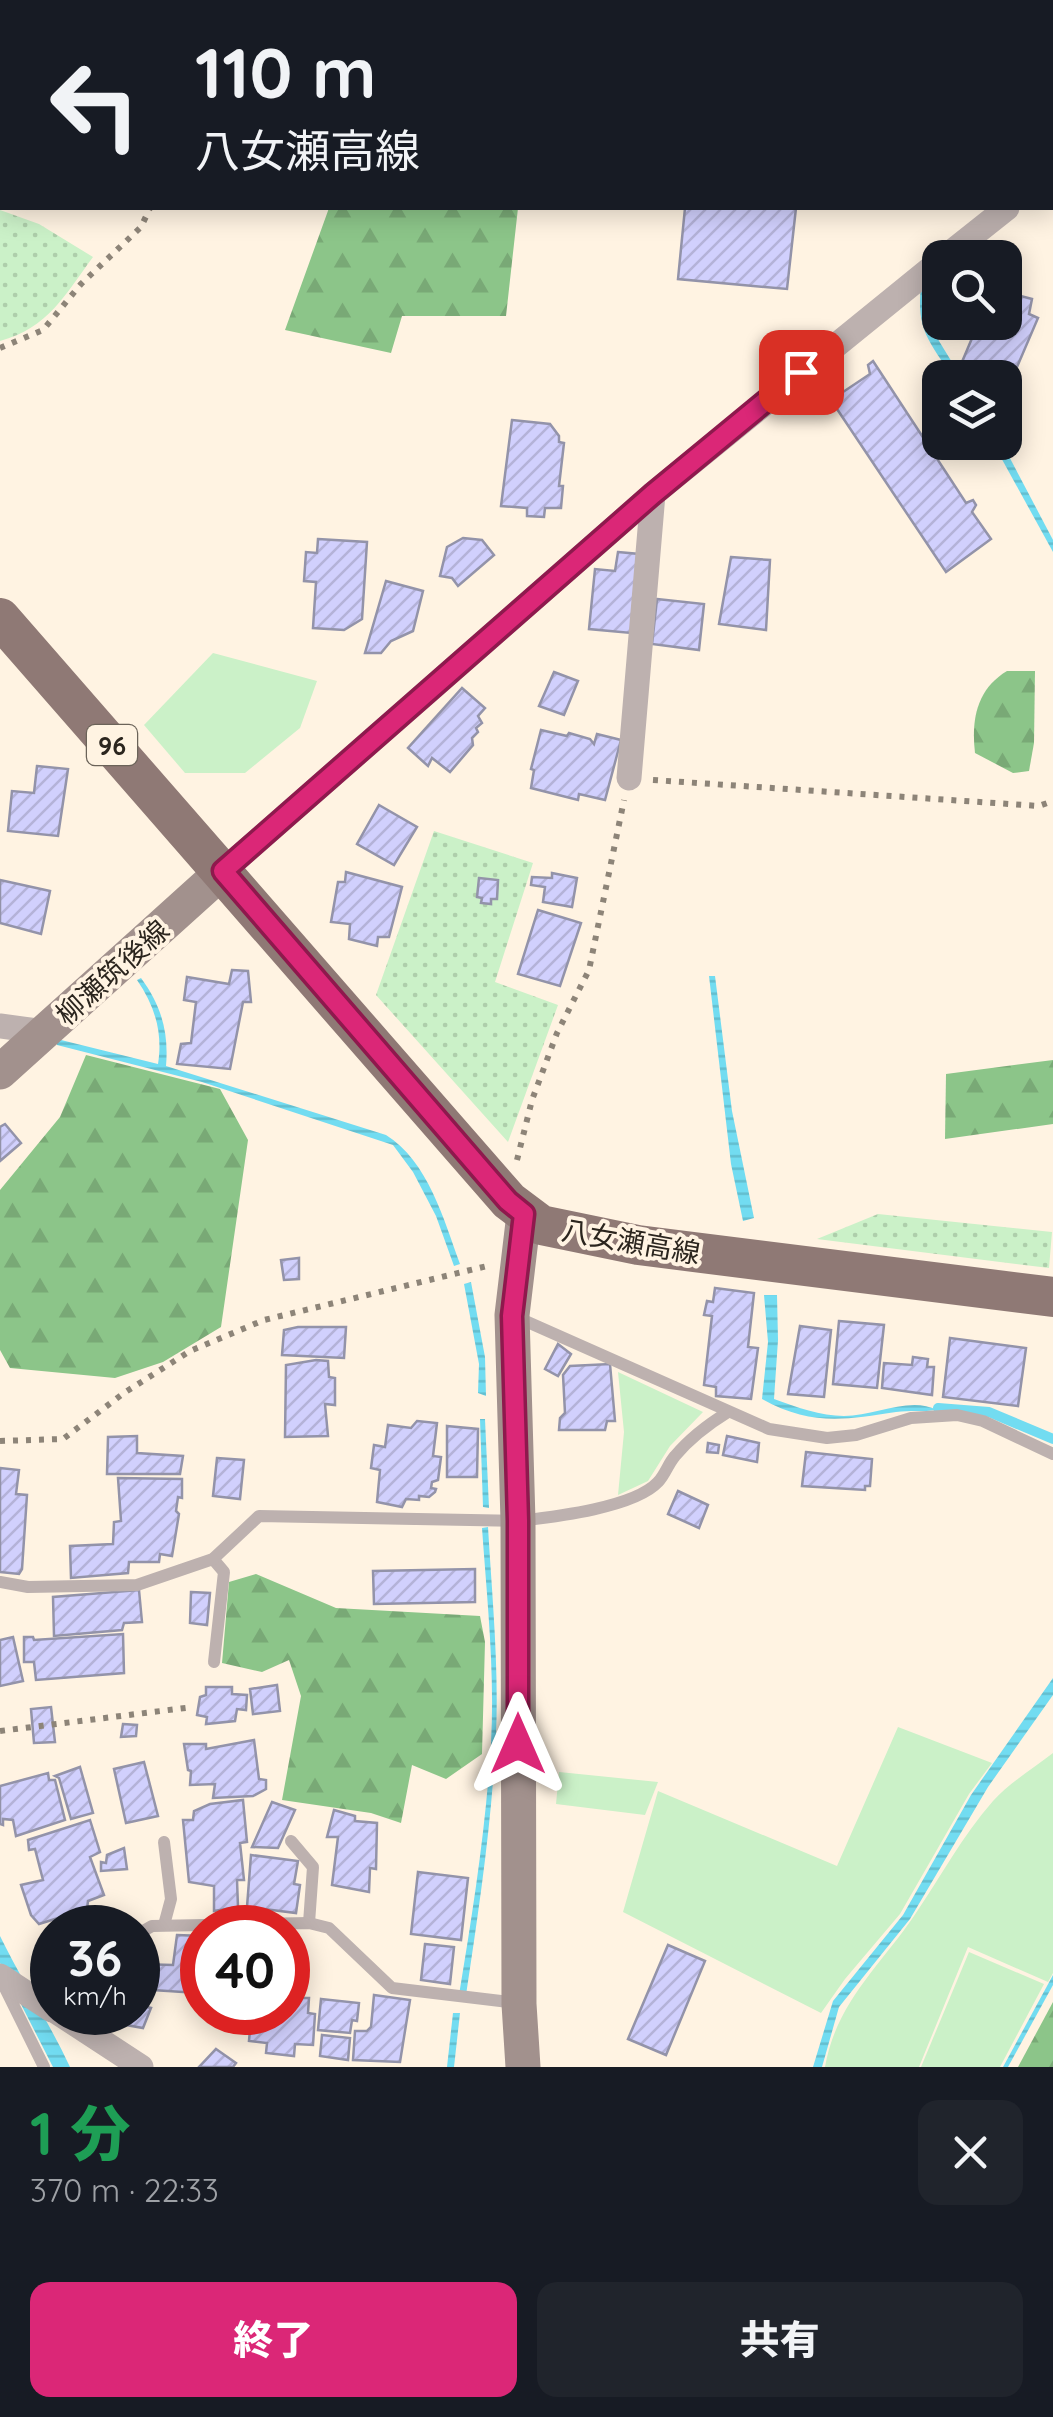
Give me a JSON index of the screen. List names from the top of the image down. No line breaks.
{"streets":{"main road":["96","八女瀬高線"],"street":["柳瀬筑後線"]},"crossings":[["柳瀬筑後線","八女瀬高線"]],"page":{"turn":["110 m","八女瀬高線"],"speed":"36 km/h","limit":"40","heading":["1 分","370 m · 22:33"],"buttons":["終了","共有"]}}
